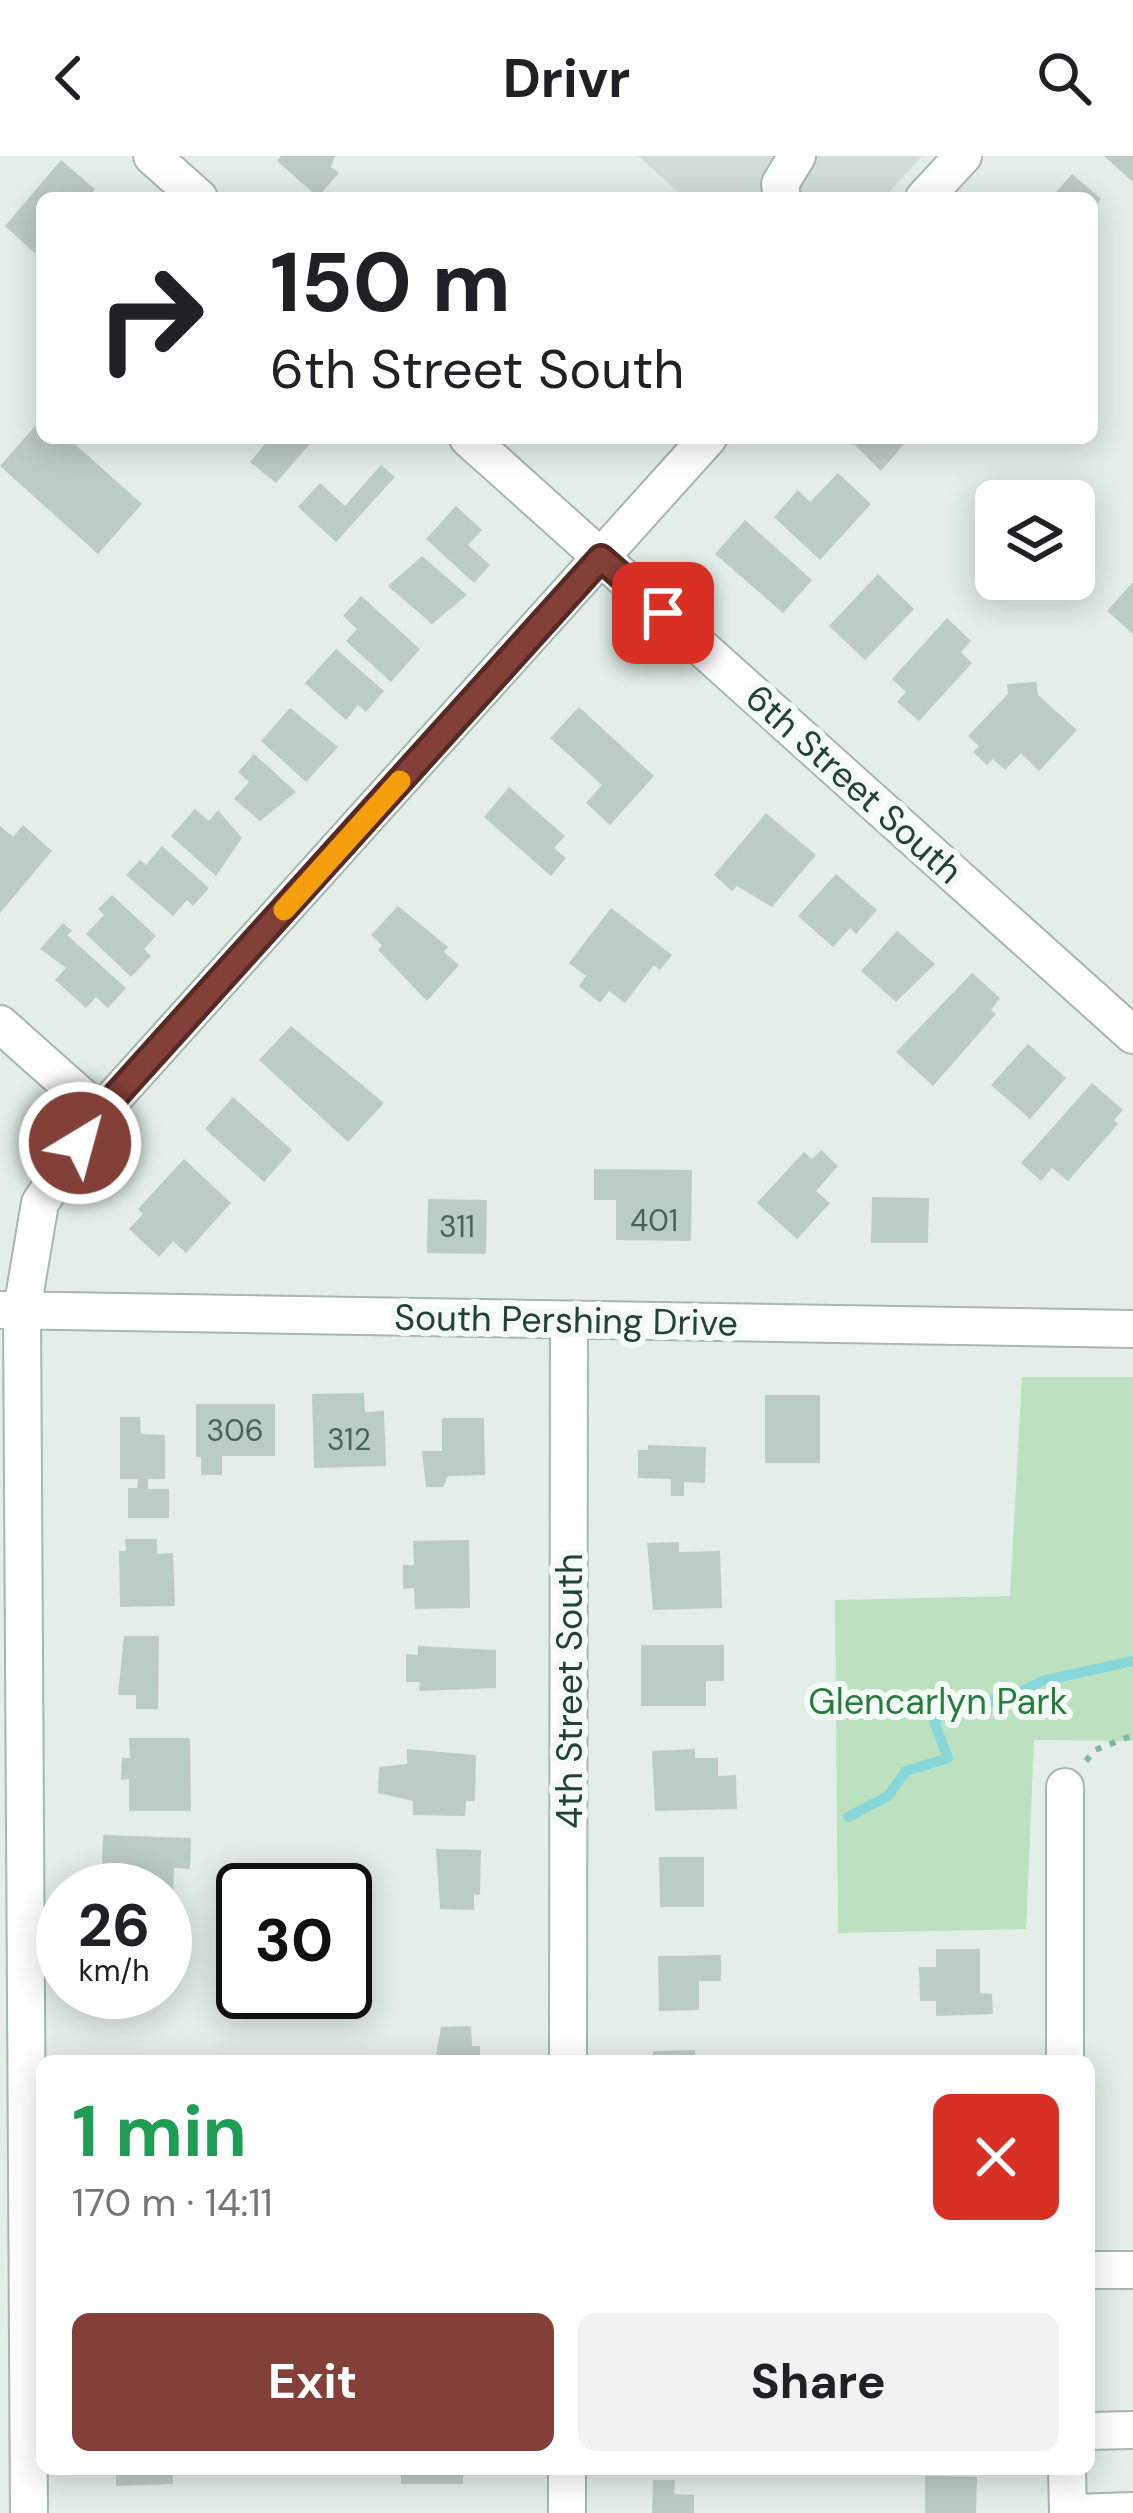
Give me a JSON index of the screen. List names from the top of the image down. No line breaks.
{"streets":{"street":["6th Street South","South Pershing Drive","4th Street South"]},"crossings":[["South Pershing Drive","4th Street South"]],"parks":["Glencarlyn Park"],"house_numbers":["401","311","306","312"],"page":{"header":"Drivr","turn":["150 m","6th Street South"],"speed":"26 km/h","limit":"30","heading":["1 min","170 m · 14:11"],"buttons":["Exit","Share"]}}
